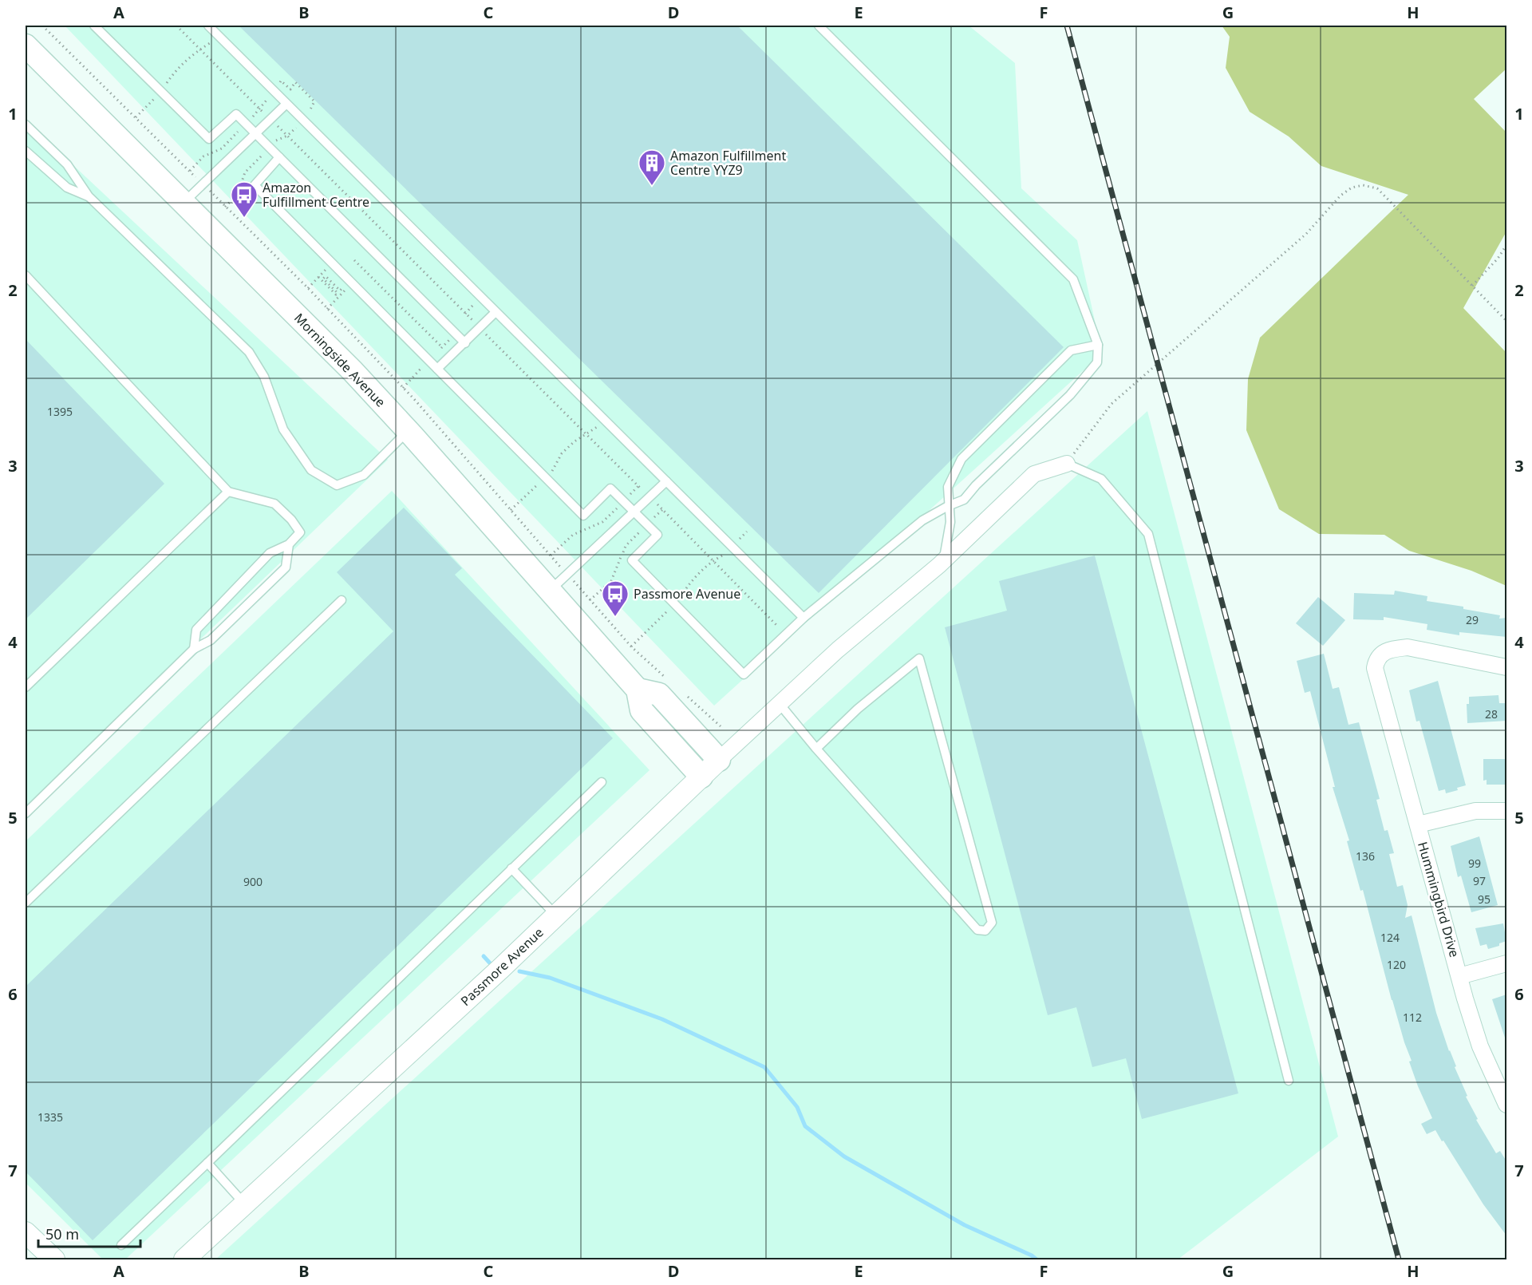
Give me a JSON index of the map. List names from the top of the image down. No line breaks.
{"streets":{"main road":["Morningside Avenue"],"street":["Hummingbird Drive","Passmore Avenue"]},"crossings":[["Morningside Avenue","Passmore Avenue"]],"places":{"building":["Amazon Fulfillment Centre YYZ9"],"bus stop":["Amazon Fulfillment Centre","Passmore Avenue"]},"house_numbers":["1395","29","28","136","99","97","900","95","124","120","112","1335"],"scale_bar":"50 m","grid":{"columns":["A","B","C","D","E","F","G","H"],"rows":["1","2","3","4","5","6","7"]}}
